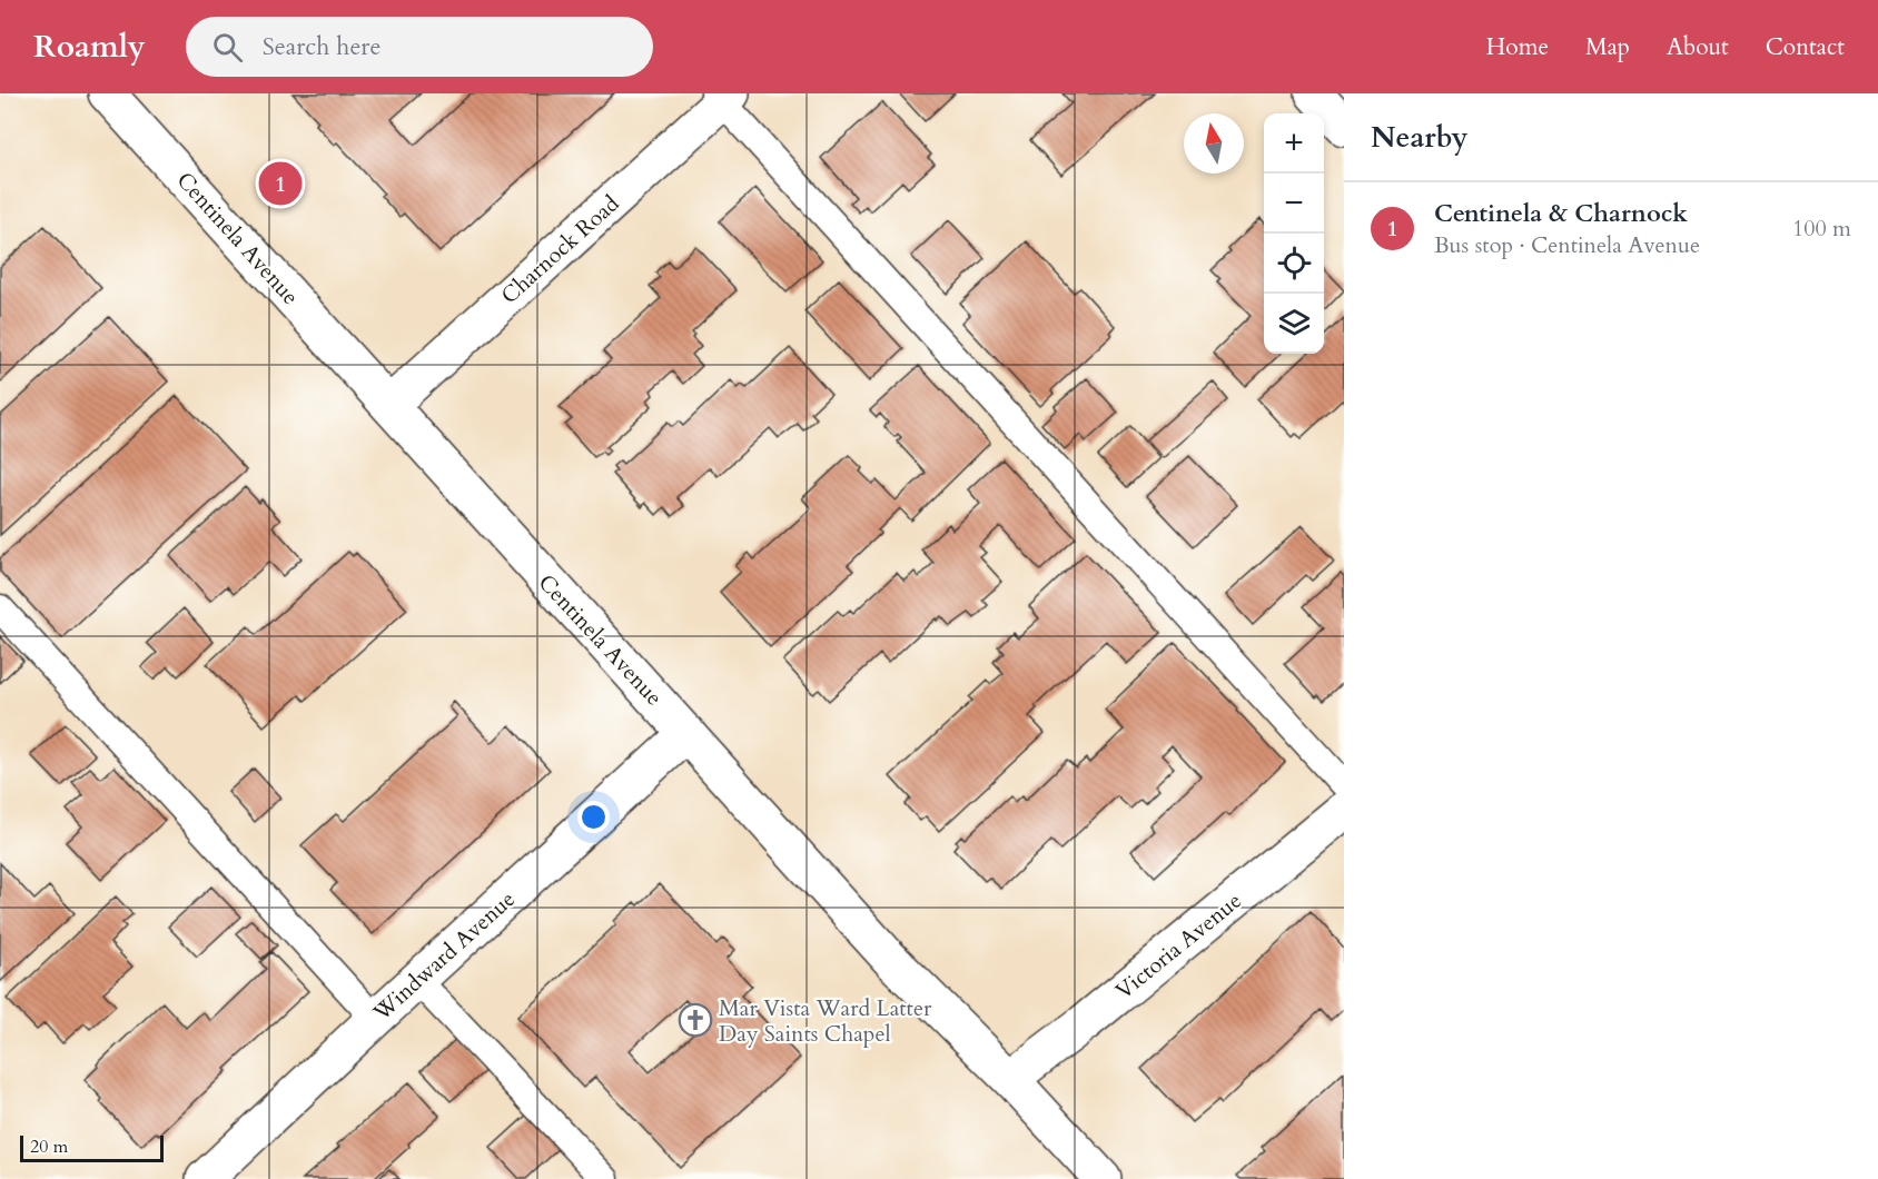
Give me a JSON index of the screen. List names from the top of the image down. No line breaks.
{"streets":{"street":["Centinela Avenue","Charnock Road","Victoria Avenue","Windward Avenue"]},"crossings":[["Centinela Avenue","Charnock Road"],["Centinela Avenue","Victoria Avenue"],["Centinela Avenue","Windward Avenue"]],"places":{"church":["Mar Vista Ward Latter Day Saints Chapel"]},"scale_bar":"20 m","north":"top","page":{"header":"Roamly","search":"Search here","nav":["Home","Map","About","Contact"],"heading":"Nearby","map_buttons":["+","−"],"pins":"1","list":[{"mark":"1","name":"Centinela & Charnock","note":"Bus stop · Centinela Avenue","value":"100 m"}],"scale":"20 m"}}
